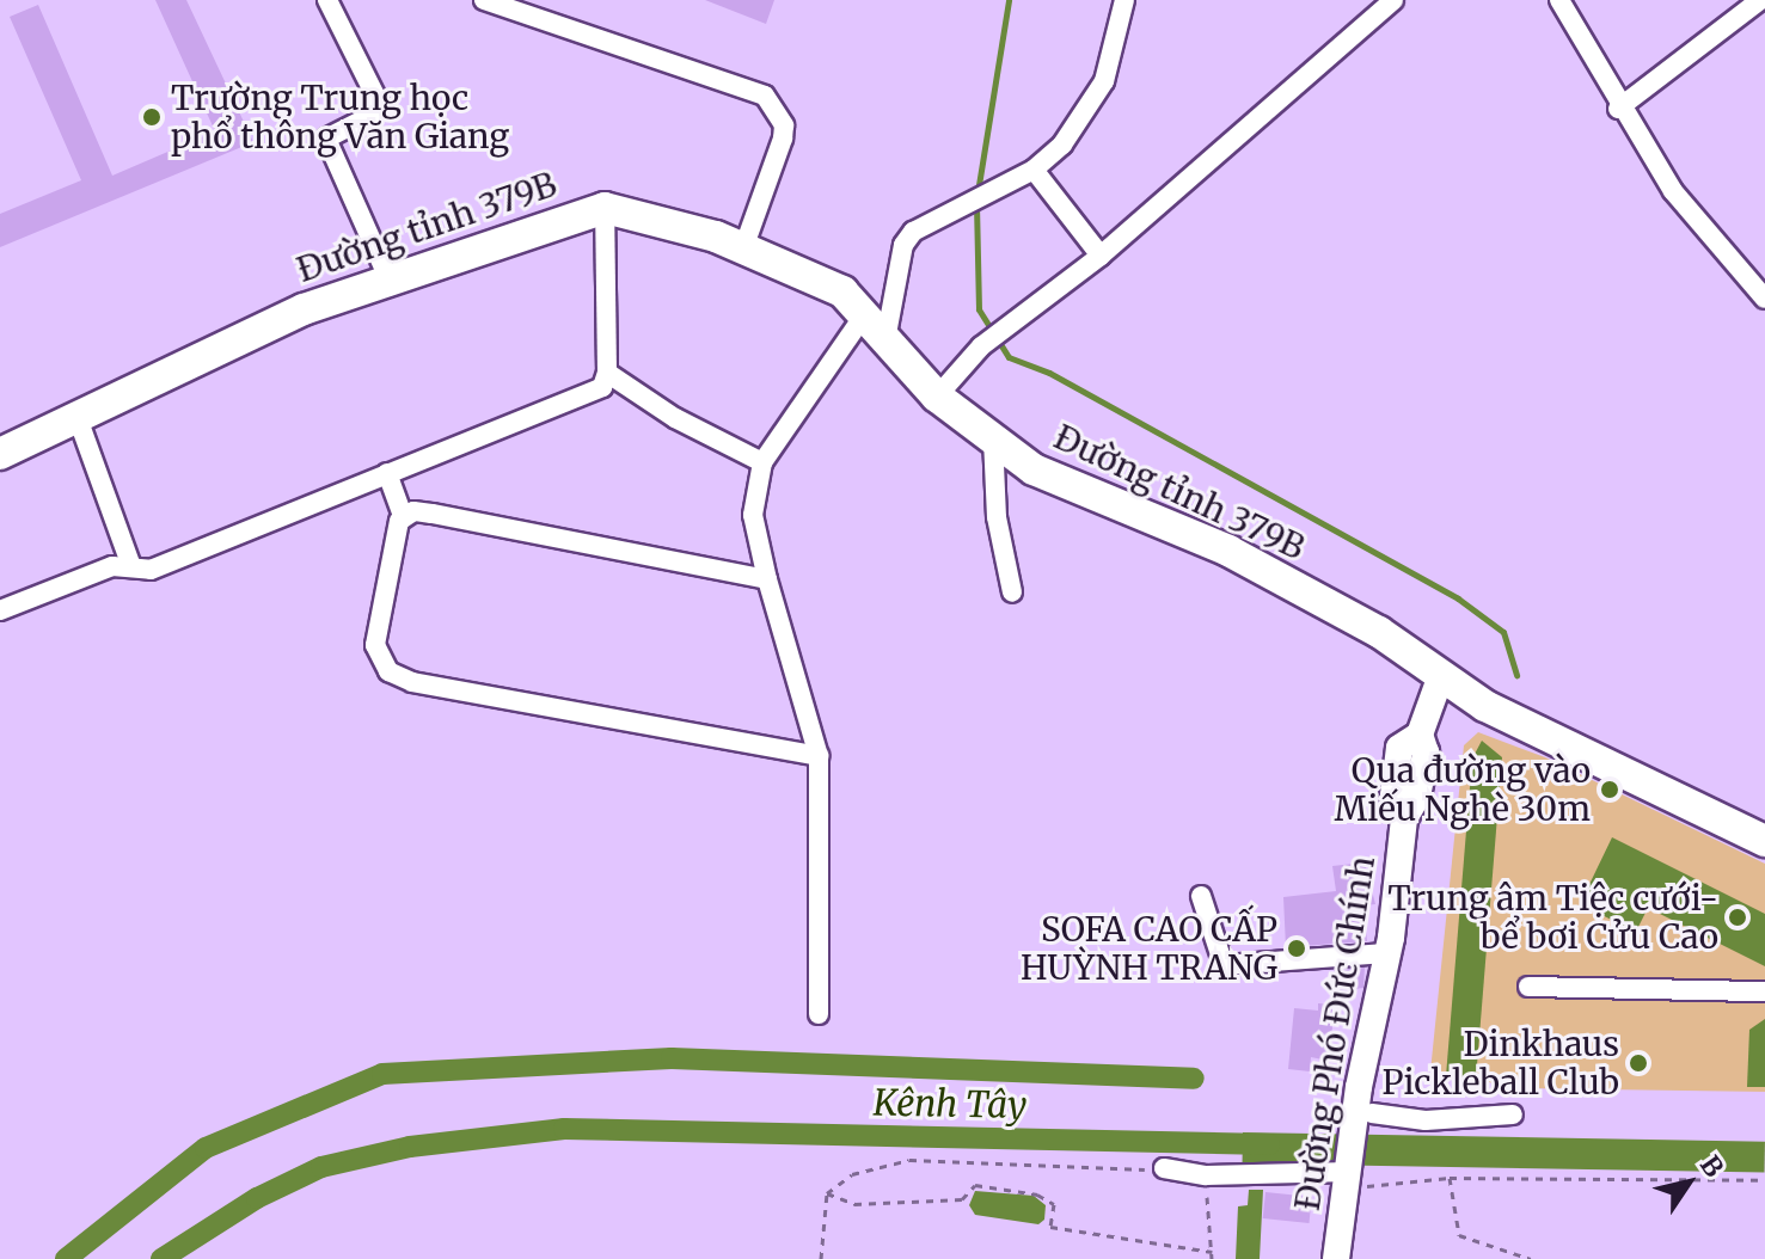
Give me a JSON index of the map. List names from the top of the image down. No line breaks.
{"streets":{"main road":["Đường tỉnh 379B","Đường Phó Đức Chính"]},"crossings":[["Đường tỉnh 379B","Đường Phó Đức Chính"]],"water":["Kênh Tây"],"places":["Trường Trung học phổ thông Văn Giang","Qua đường vào Miếu Nghè 30m","Trung âm Tiệc cưới- bể bơi Cửu Cao","SOFA CAO CẤP HUỲNH TRANG","Dinkhaus Pickleball Club"],"north":"top right"}
